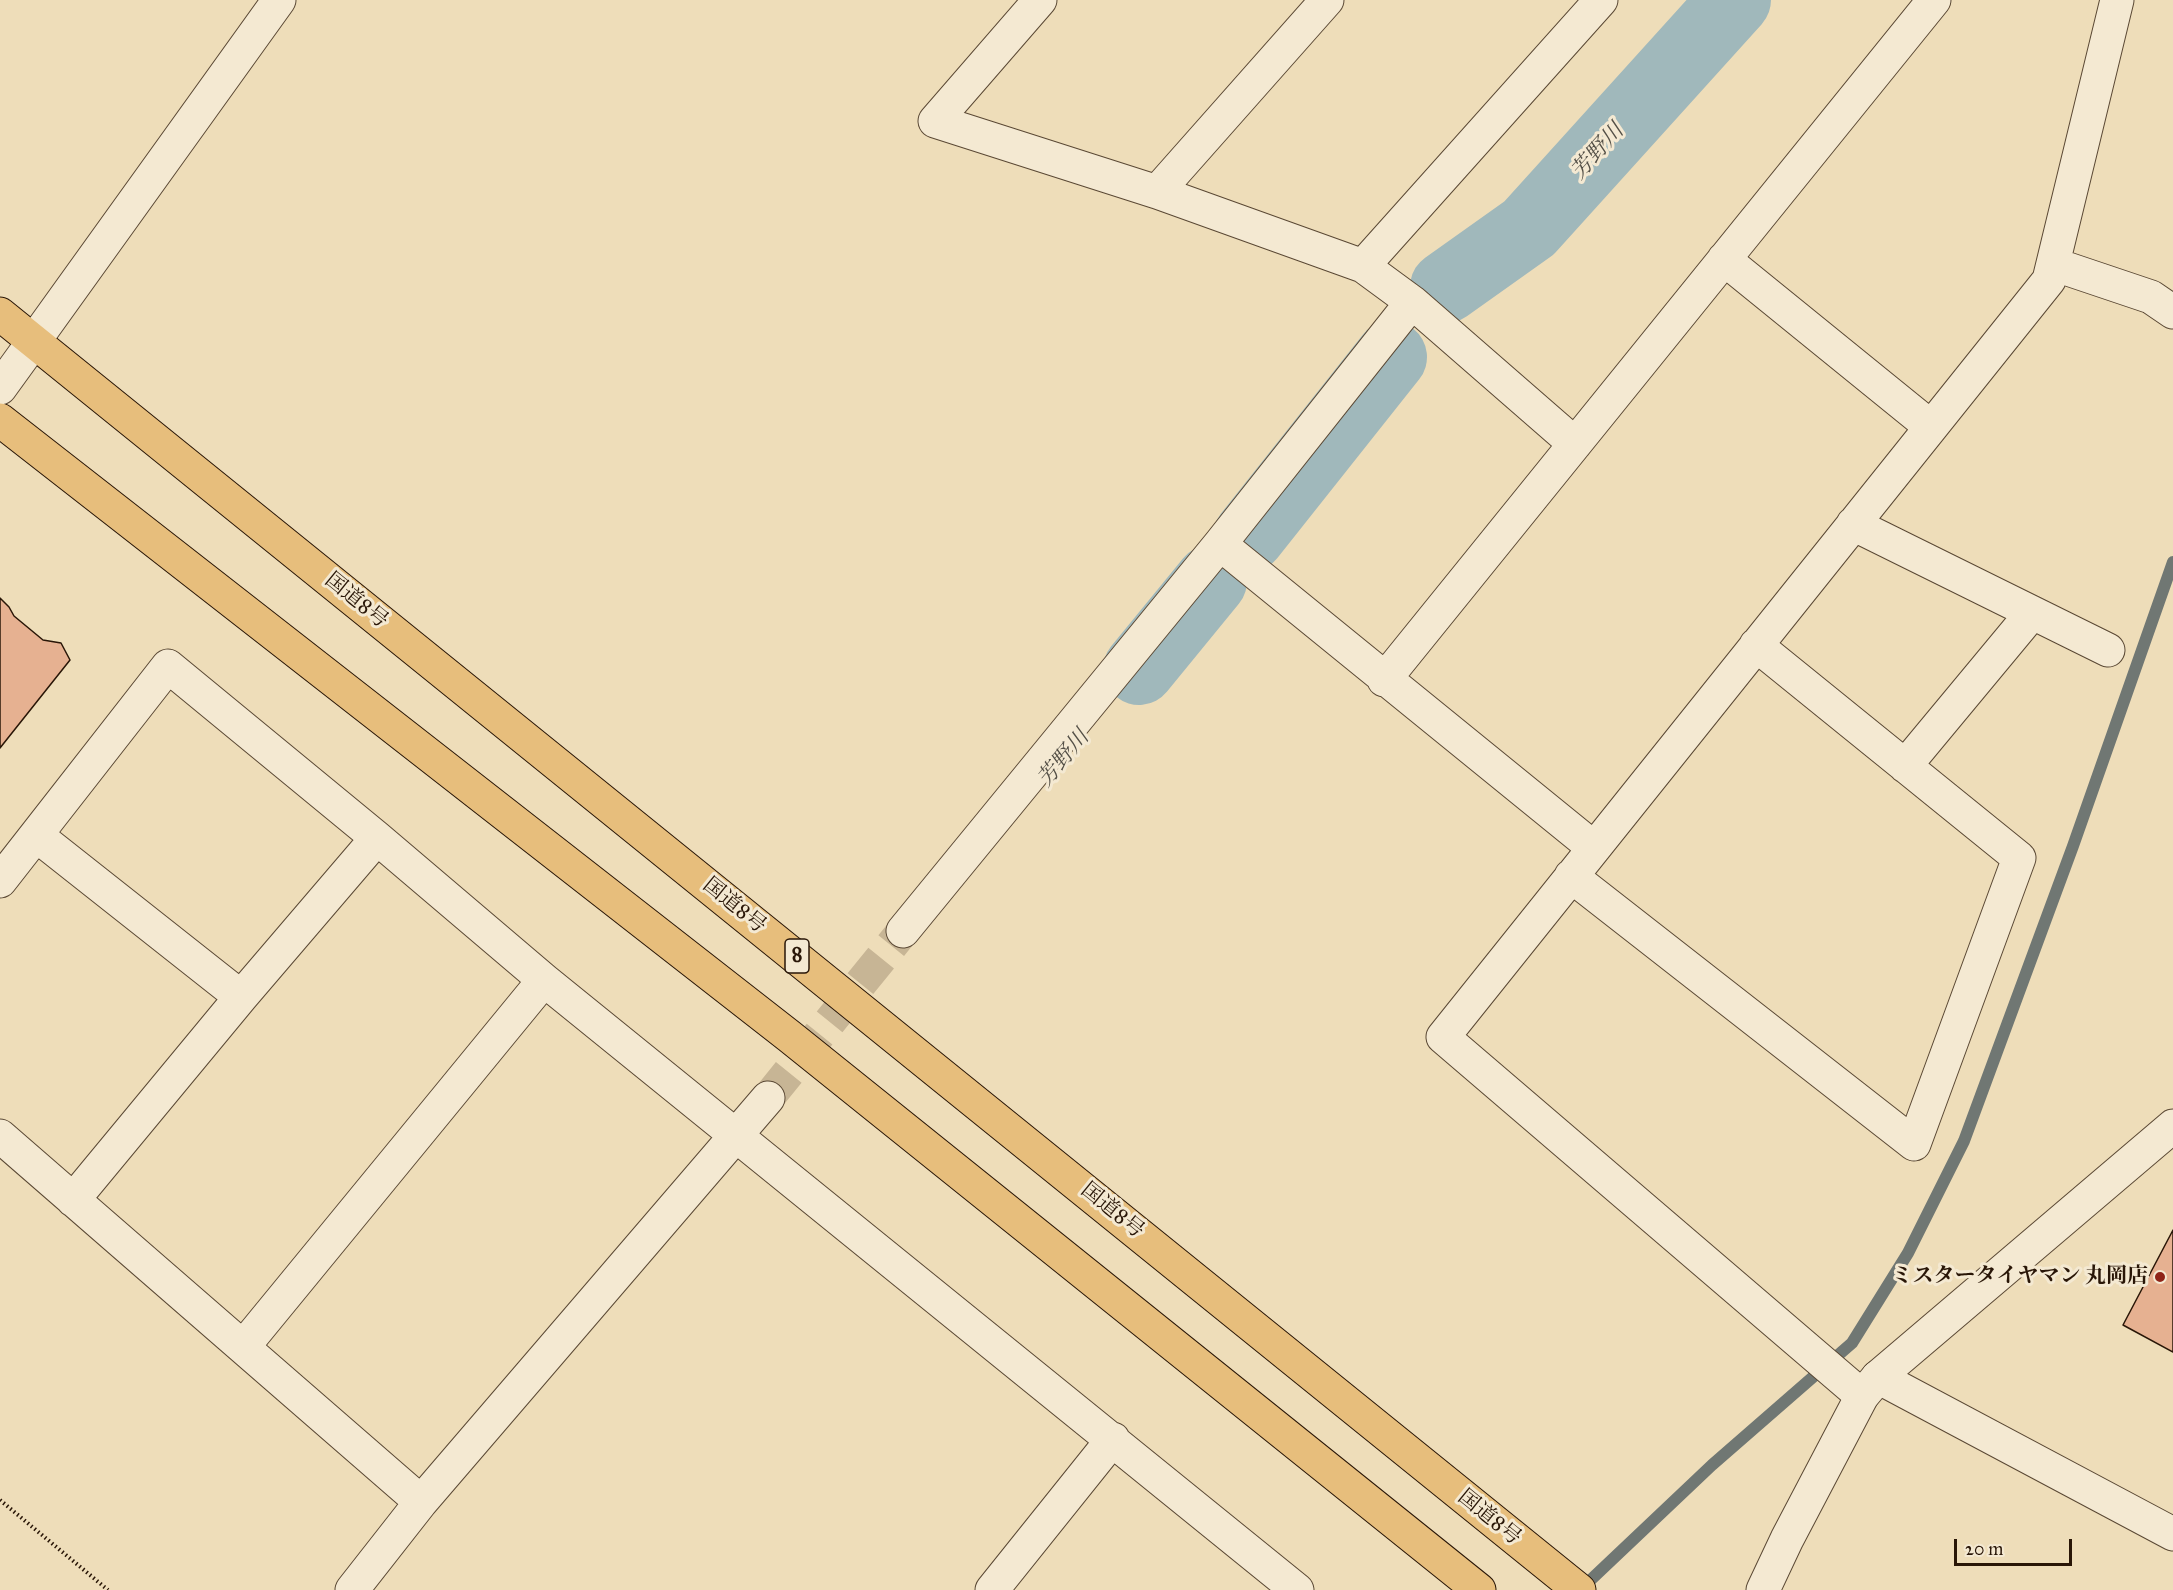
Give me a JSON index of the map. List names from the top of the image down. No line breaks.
{"streets":{"highway":["国道8号","8"]},"water":["芳野川"],"places":["ミスタータイヤマン 丸岡店"],"scale_bar":"20 m"}
